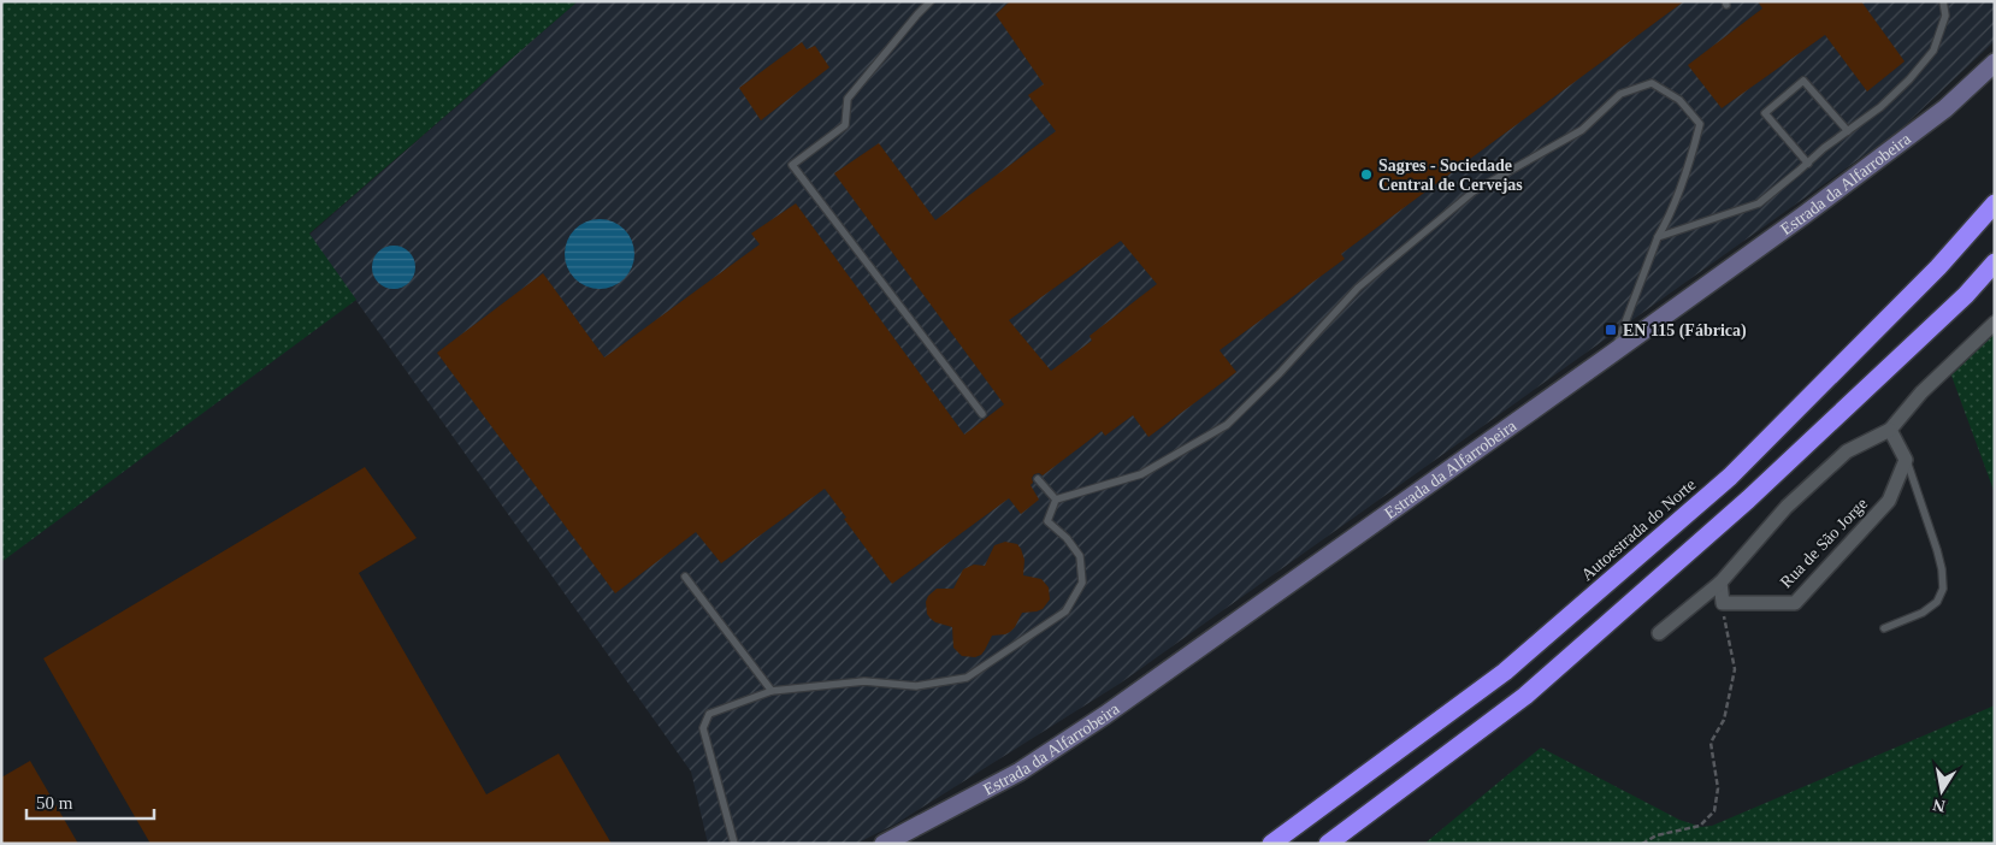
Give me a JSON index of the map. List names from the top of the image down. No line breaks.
{"streets":{"highway":["Autoestrada do Norte"],"main road":["Estrada da Alfarrobeira"],"street":["Rua de São Jorge"]},"places":{"other":["Sagres - Sociedade Central de Cervejas"],"transit":["EN 115 (Fábrica)"]},"scale_bar":"50 m","north":"bottom"}
